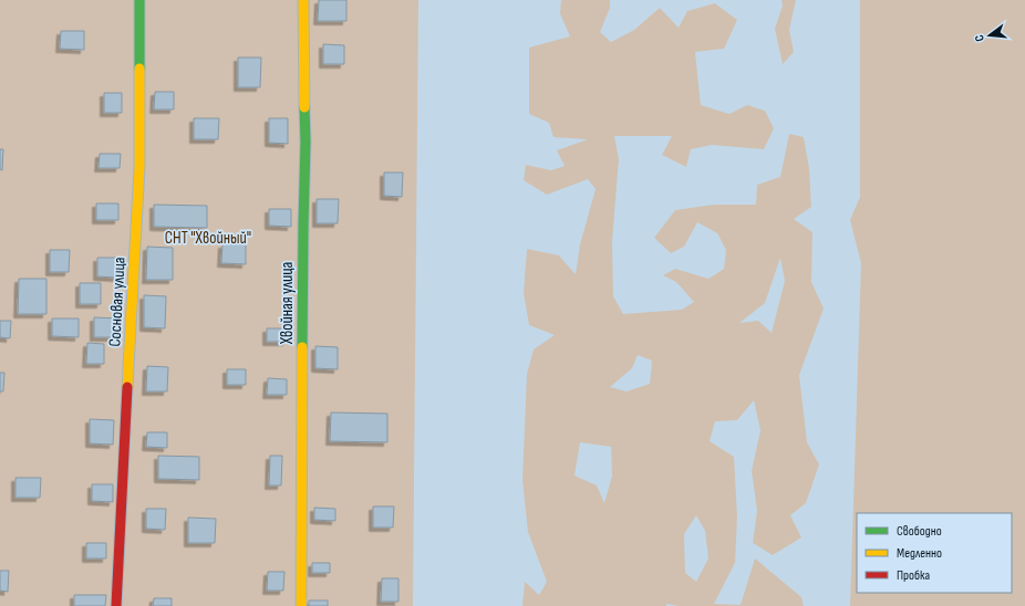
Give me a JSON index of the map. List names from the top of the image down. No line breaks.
{"streets":{"street":["Сосновая улица","Хвойная улица"]},"parks":["СНТ \"Хвойный\""],"legend":["Свободно","Медленно","Пробка"],"north":"left"}
